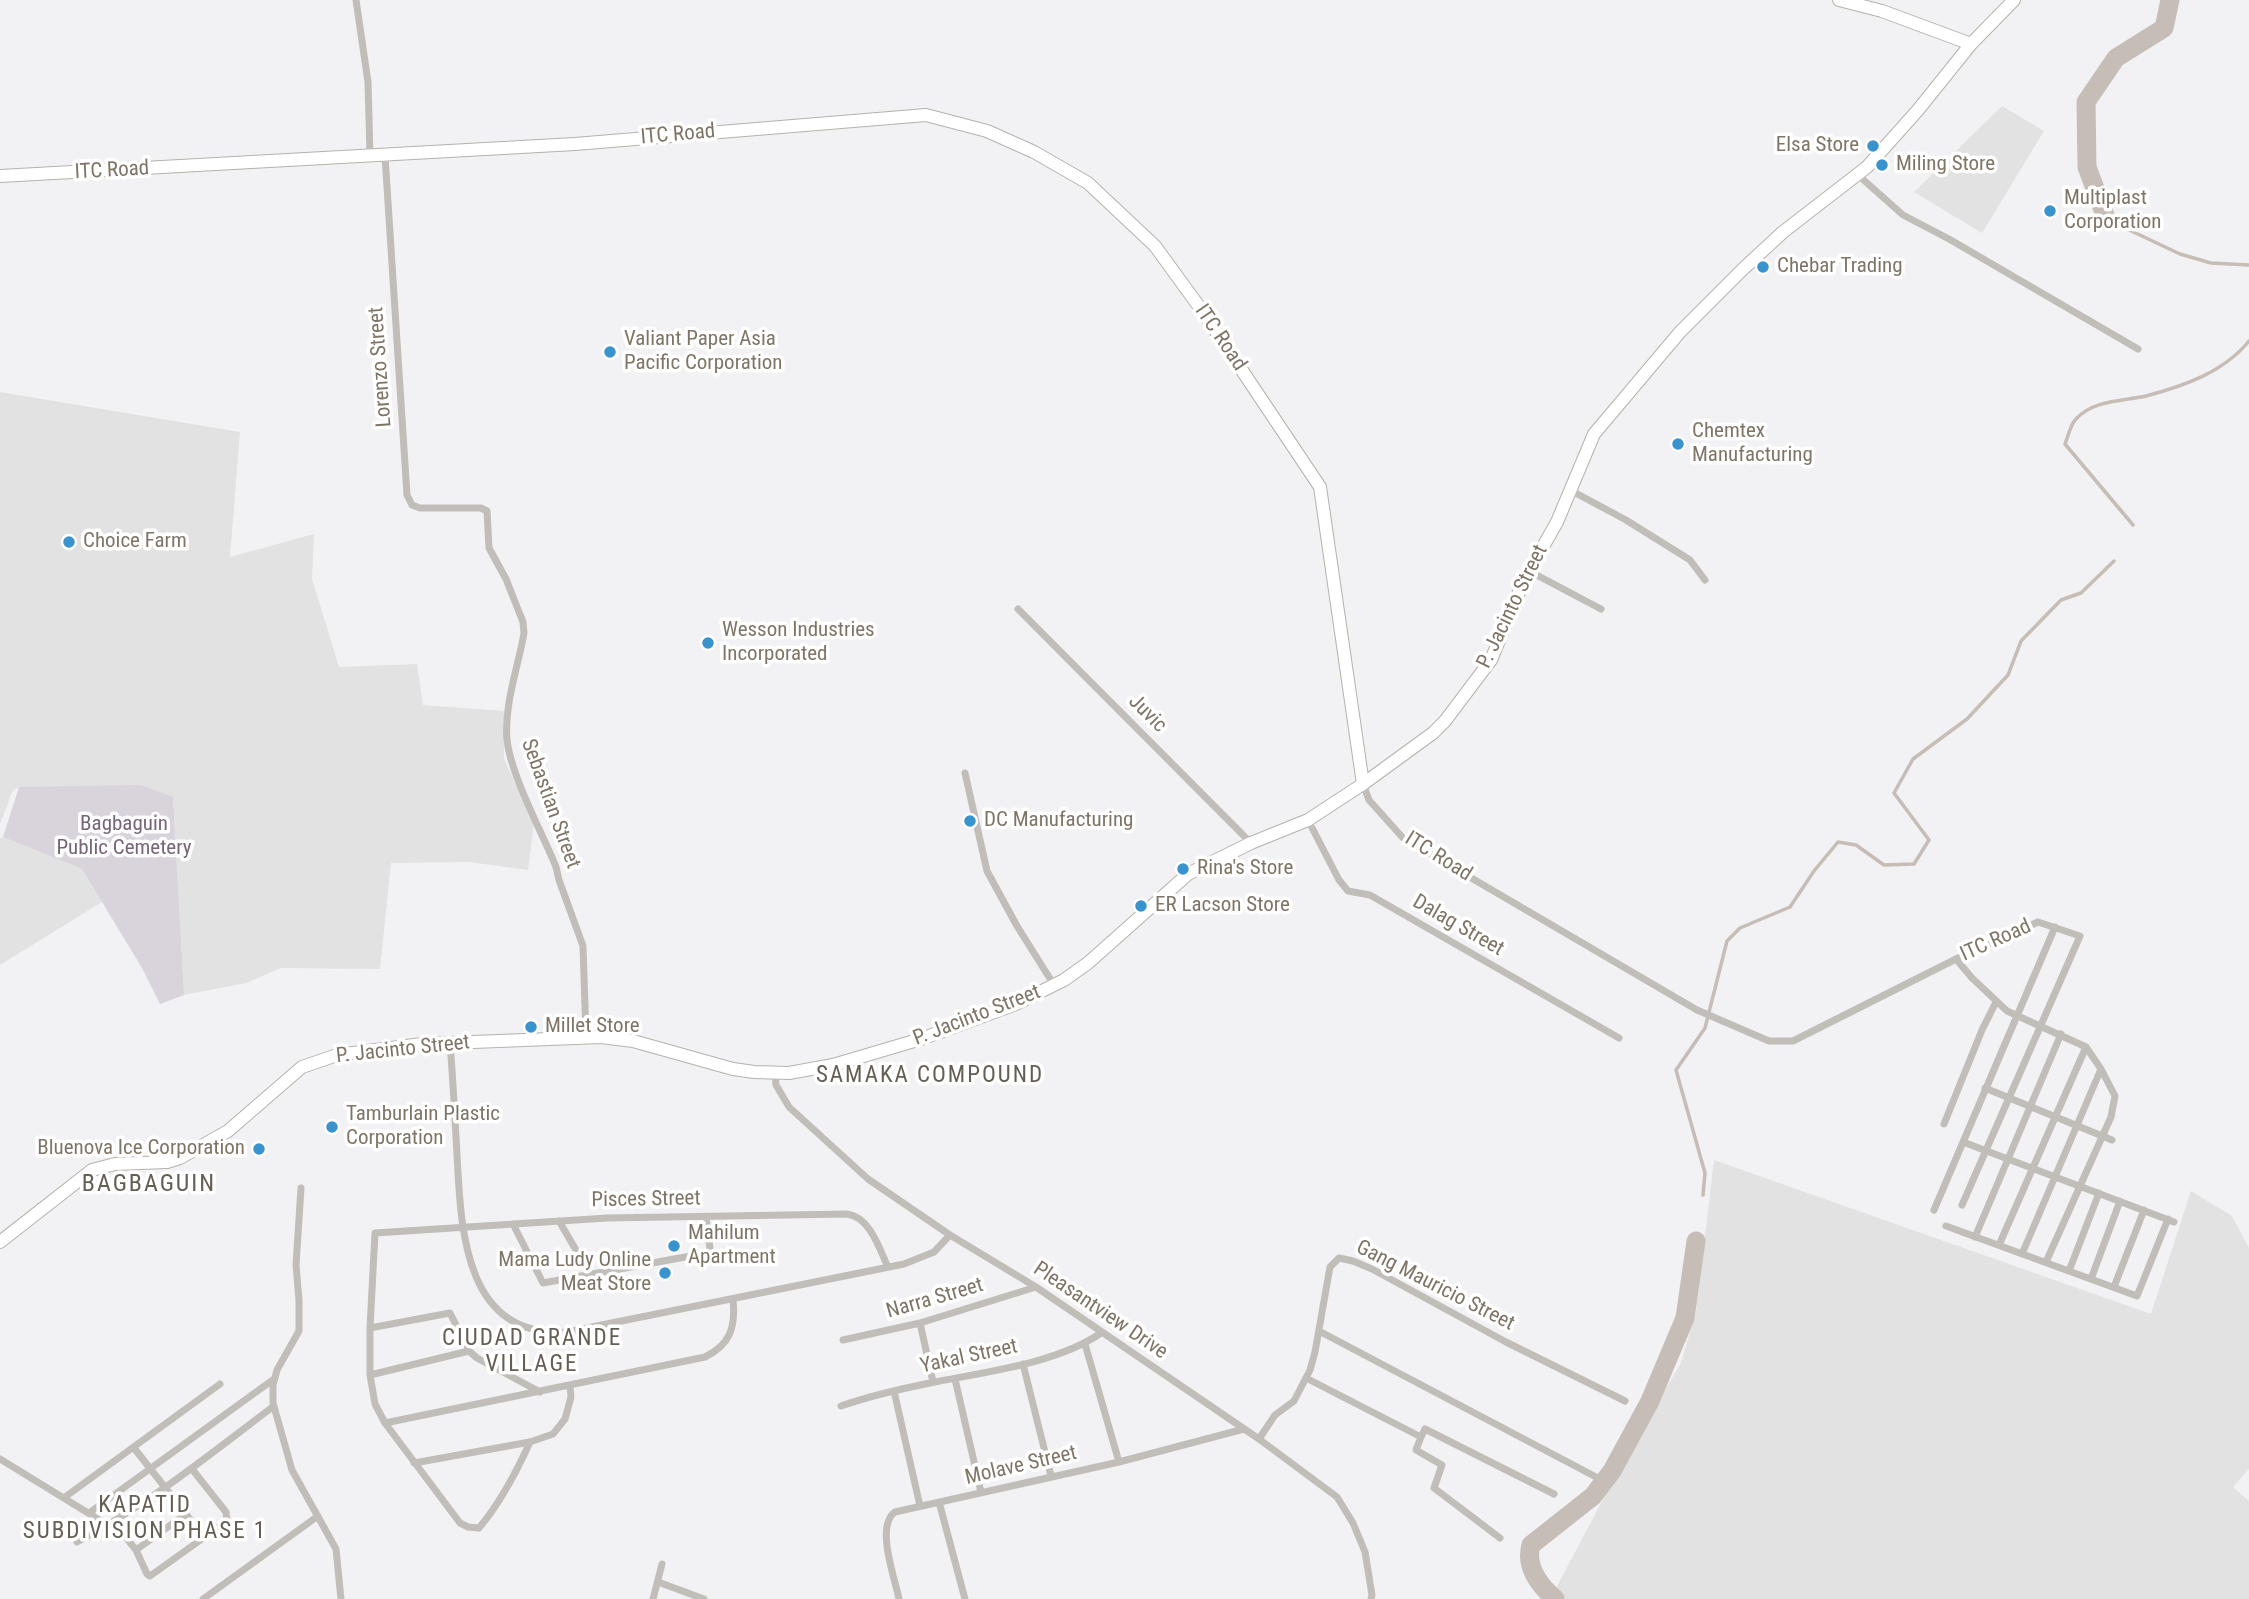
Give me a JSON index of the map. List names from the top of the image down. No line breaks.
{"streets":{"street":["ITC Road","Lorenzo Street","P. Jacinto Street","Juvic","Sebastian Street","Dalag Street","Pisces Street","Gang Mauricio Street","Narra Street","Pleasantview Drive","Yakal Street","Molave Street"]},"crossings":[["ITC Road","Lorenzo Street"],["ITC Road","P. Jacinto Street"],["Lorenzo Street","Sebastian Street"],["P. Jacinto Street","Juvic"],["P. Jacinto Street","Sebastian Street"],["P. Jacinto Street","Dalag Street"],["P. Jacinto Street","Pleasantview Drive"],["Gang Mauricio Street","Pleasantview Drive"],["Narra Street","Pleasantview Drive"],["Pleasantview Drive","Yakal Street"],["Pleasantview Drive","Molave Street"]],"districts":["SAMAKA COMPOUND","BAGBAGUIN","CIUDAD GRANDE VILLAGE","KAPATID SUBDIVISION PHASE 1"],"parks":["Bagbaguin Public Cemetery"],"places":["Elsa Store","Miling Store","Multiplast Corporation","Chebar Trading","Valiant Paper Asia Pacific Corporation","Chemtex Manufacturing","Choice Farm","Wesson Industries Incorporated","DC Manufacturing","Rina's Store","ER Lacson Store","Millet Store","Tamburlain Plastic Corporation","Bluenova Ice Corporation","Mahilum Apartment","Mama Ludy Online Meat Store"]}
